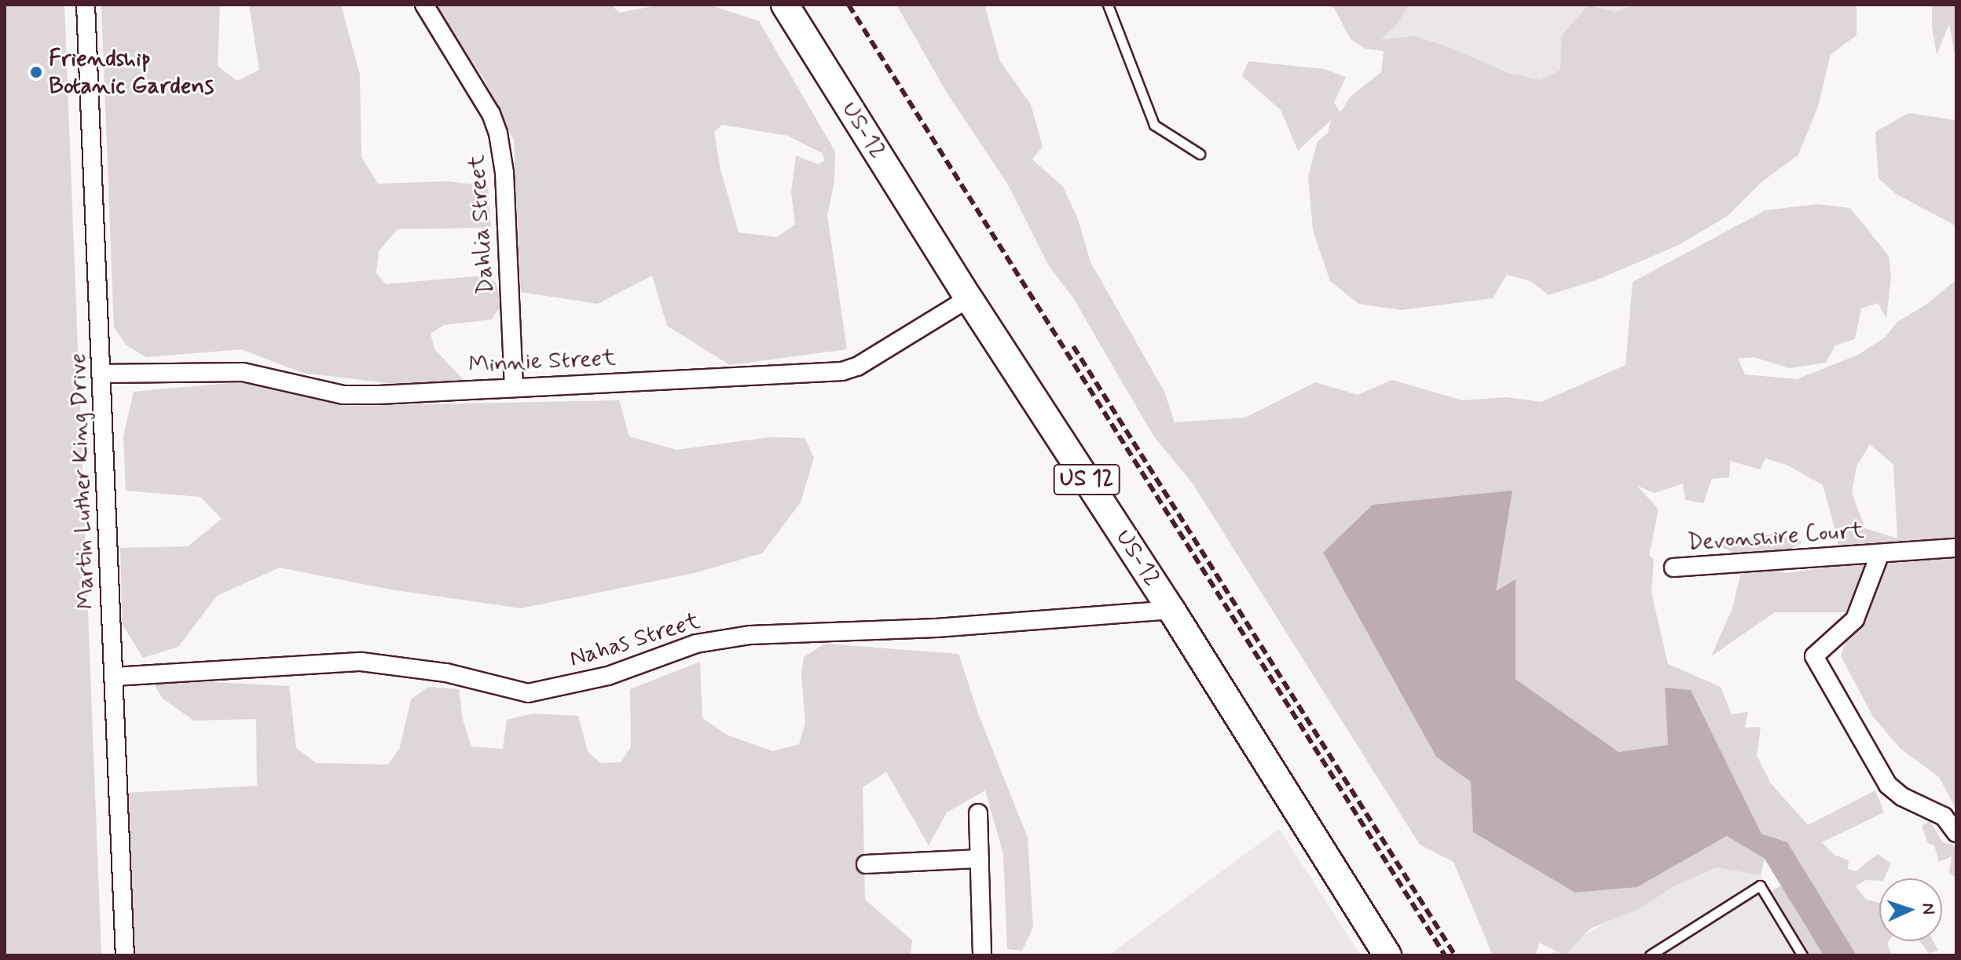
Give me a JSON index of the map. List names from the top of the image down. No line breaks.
{"streets":{"main road":["US-12","US 12"],"street":["Dahlia Street","Minnie Street","Martin Luther King Drive","Devonshire Court","Nahas Street"]},"crossings":[["US-12","Minnie Street"],["US-12","Nahas Street"],["Dahlia Street","Minnie Street"],["Minnie Street","Martin Luther King Drive"],["Martin Luther King Drive","Nahas Street"]],"places":["Friendship Botanic Gardens"],"north":"right"}
